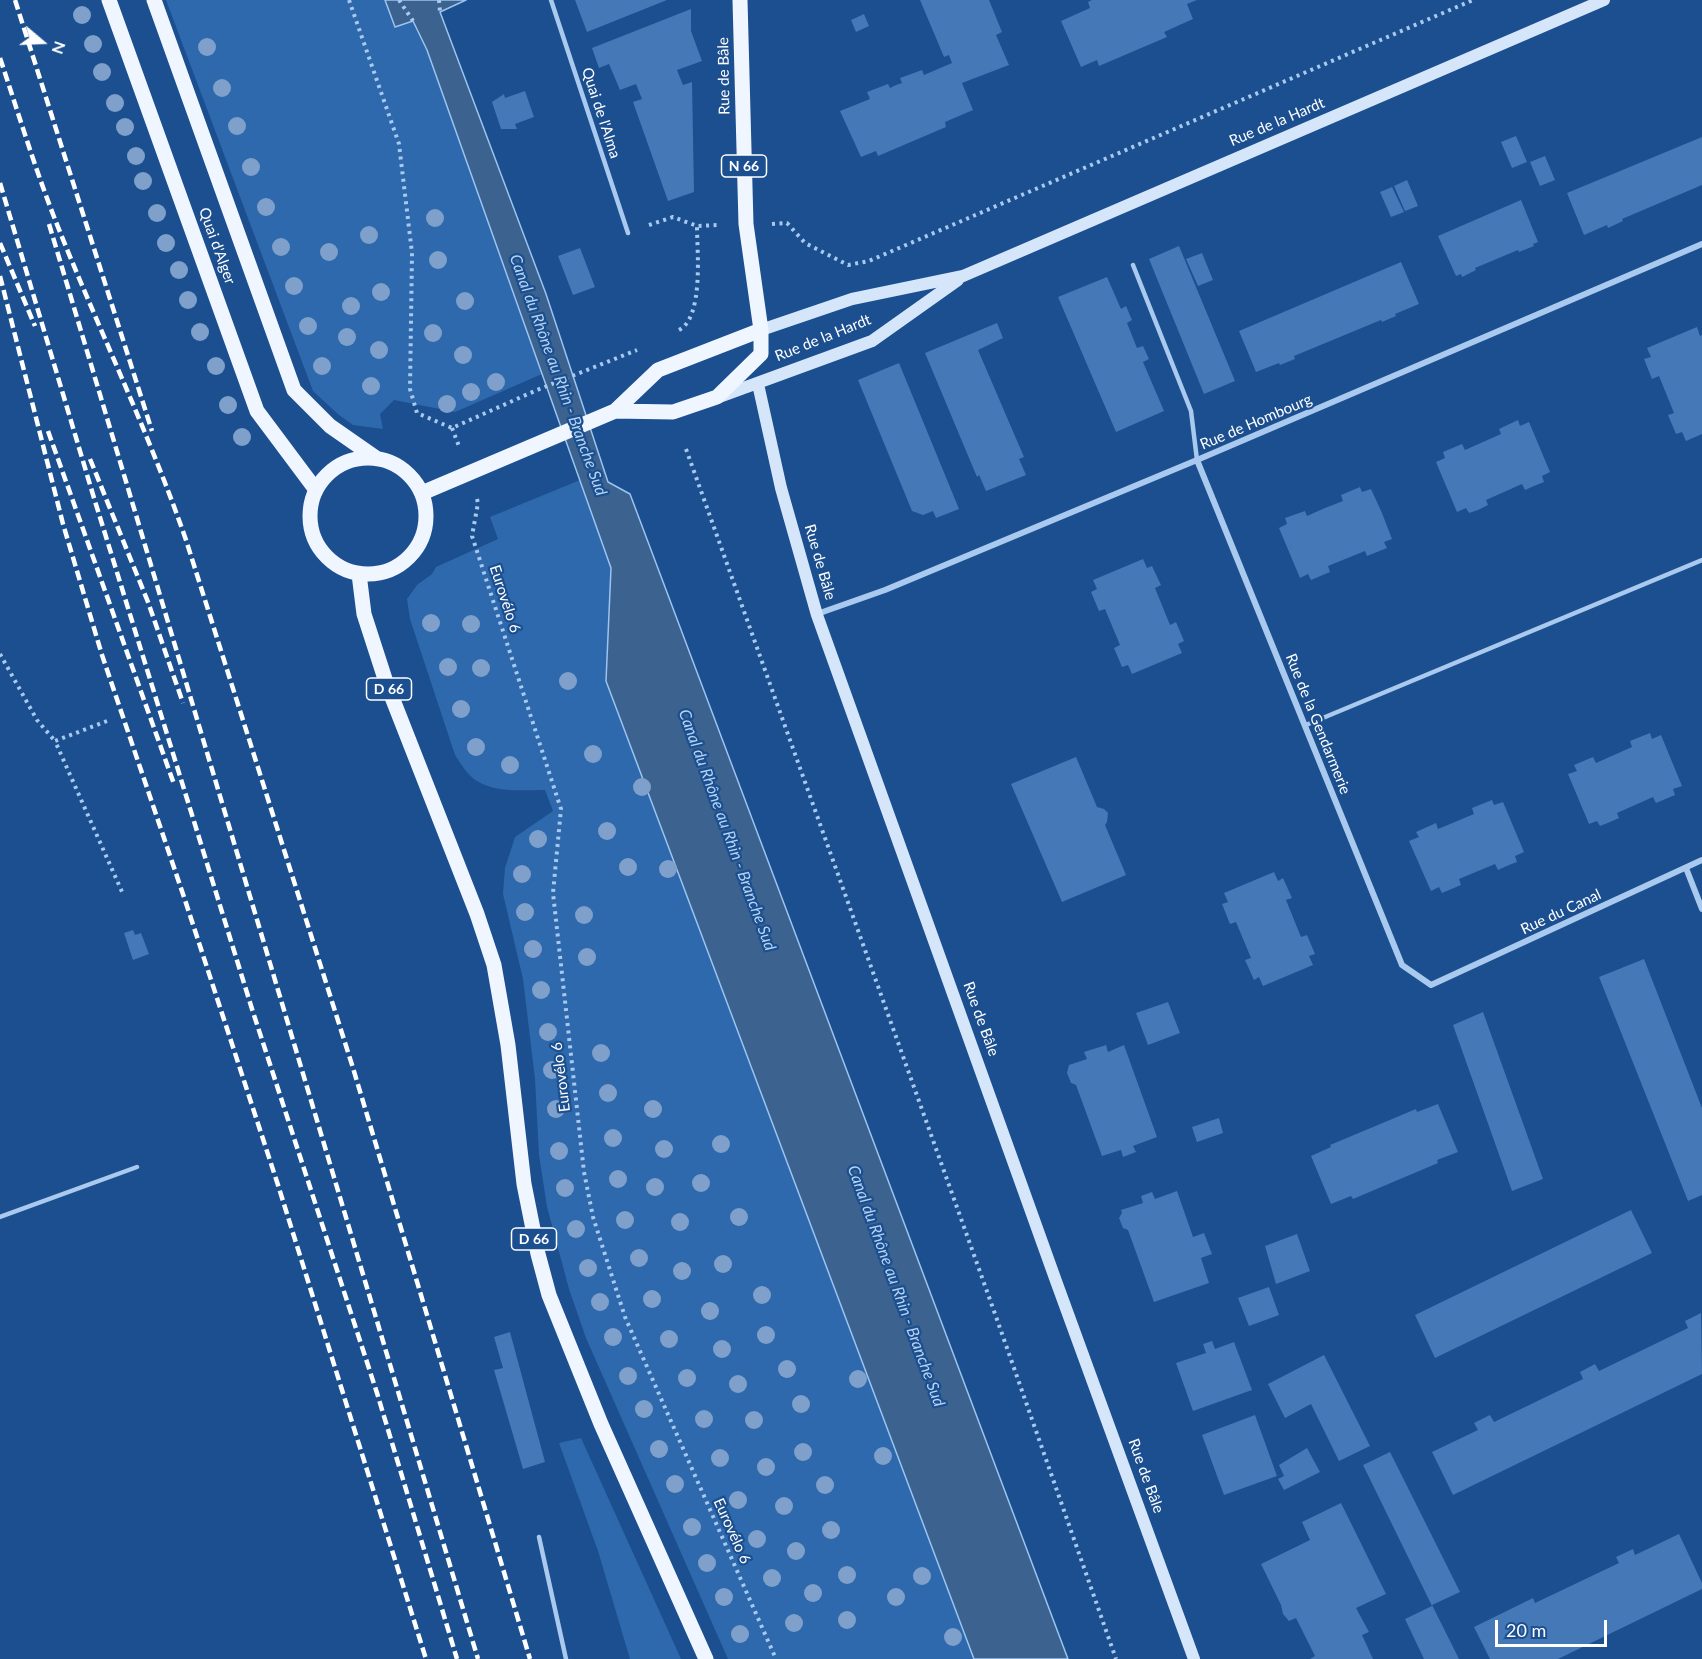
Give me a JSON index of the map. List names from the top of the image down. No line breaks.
{"streets":{"main road":["Rue de Bâle","Rue de la Hardt","N 66","Quai d'Alger","D 66"],"street":["Rue de Hombourg","Rue de la Gendarmerie","Rue du Canal"],"lane":["Quai de l'Alma"],"path":["Eurovélo 6"]},"crossings":[["Rue de Bâle","Rue de la Hardt"],["Rue de Bâle","Rue de Hombourg"],["Quai d'Alger","D 66"],["Rue de Hombourg","Rue de la Gendarmerie"],["Rue de la Gendarmerie","Rue du Canal"]],"water":["Canal du Rhône au Rhin - Branche Sud"],"scale_bar":"20 m","north":"right"}
